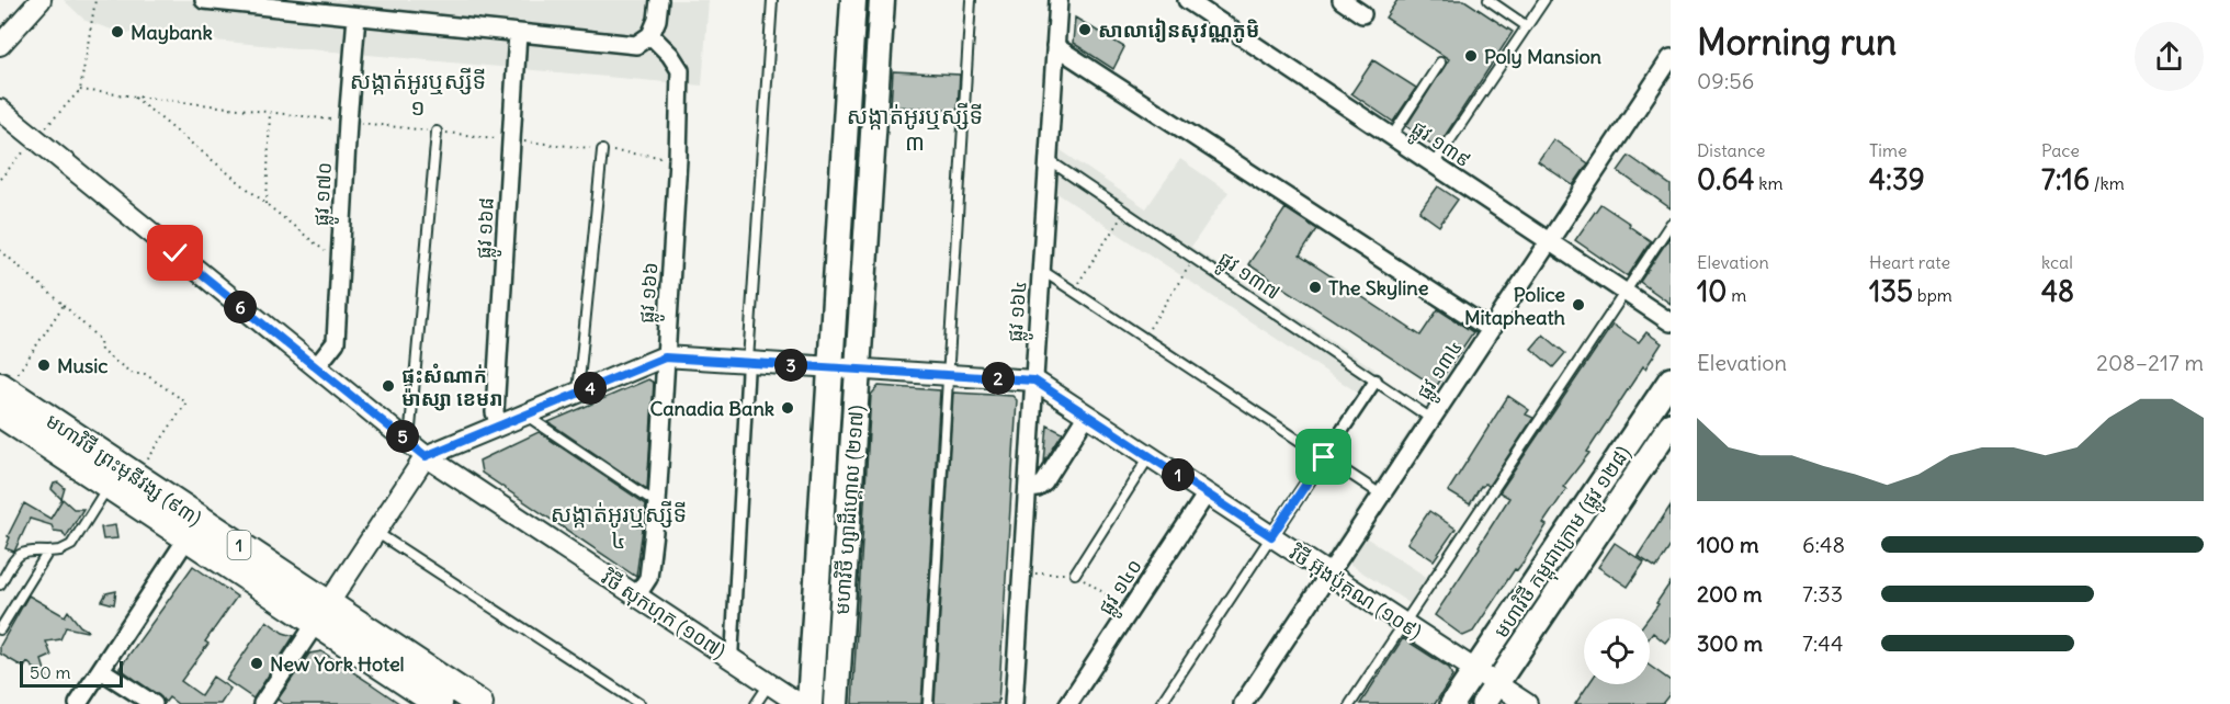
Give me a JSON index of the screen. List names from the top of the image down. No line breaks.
{"streets":{"highway":["មហាវិថី ព្រះមុនីវង្ស (៩៣)","1"],"main road":["មហាវិថី ហ្សាដឹហ្គោល (២១៧)","មហាវិថី កម្ពុជាក្រោម (ផ្លូវ ១២៨)"],"street":["ផ្លូវ ១៣៩","ផ្លូវ ១៧០","ផ្លូវ ១៦៨","ផ្លូវ ១៦៦","ផ្លូវ ១៦៤","ផ្លូវ ១៣៤","ផ្លូវ ១៤០","វិថី អ៊ុងប៉ូគុណ (១០៩)","វិថី សុកហុក (១០៧)"],"lane":["ផ្លូវ ១៣៧"]},"crossings":[["ផ្លូវ ១៣៩","ផ្លូវ ១៣៤"],["ផ្លូវ ១៧០","វិថី សុកហុក (១០៧)"],["ផ្លូវ ១៦៨","វិថី អ៊ុងប៉ូគុណ (១០៩)"],["ផ្លូវ ១៣៧","ផ្លូវ ១៦៤"],["ផ្លូវ ១៣៧","ផ្លូវ ១៣៤"],["ផ្លូវ ១៦៦","វិថី អ៊ុងប៉ូគុណ (១០៩)"],["ផ្លូវ ១៦៦","វិថី សុកហុក (១០៧)"],["ផ្លូវ ១៦៤","វិថី អ៊ុងប៉ូគុណ (១០៩)"],["ផ្លូវ ១៣៤","វិថី អ៊ុងប៉ូគុណ (១០៩)"],["មហាវិថី ហ្សាដឹហ្គោល (២១៧)","វិថី អ៊ុងប៉ូគុណ (១០៩)"],["មហាវិថី កម្ពុជាក្រោម (ផ្លូវ ១២៨)","វិថី អ៊ុងប៉ូគុណ (១០៩)"],["ផ្លូវ ១៤០","វិថី អ៊ុងប៉ូគុណ (១០៩)"],["វិថី អ៊ុងប៉ូគុណ (១០៩)","វិថី សុកហុក (១០៧)"]],"districts":["សង្កាត់អូរឬស្សីទី ១","សង្កាត់អូរឬស្សីទី ៣","សង្កាត់អូរឬស្សីទី ៤"],"places":["សាលារៀនសុវណ្ណភូមិ","Maybank","Poly Mansion","The Skyline","Police Mitapheath","Music","ផ្ទះសំណាក់ ម៉ាស្សា ខេមរា","Canadia Bank","New York Hotel"],"scale_bar":"50 m","page":{"heading":["Morning run","09:56"],"stats":[["Distance","0.64 km"],["Time","4:39"],["Pace","7:16 /km"],["Elevation","10 m"],["Heart rate","135 bpm"],["kcal","48"]],"pins":["6","3","2","4","5","1"],"chart":["Elevation","208–217 m"],"list":[{"name":"100 m","note":"6:48"},{"name":"200 m","note":"7:33"},{"name":"300 m","note":"7:44"}],"scale":"50 m"}}
